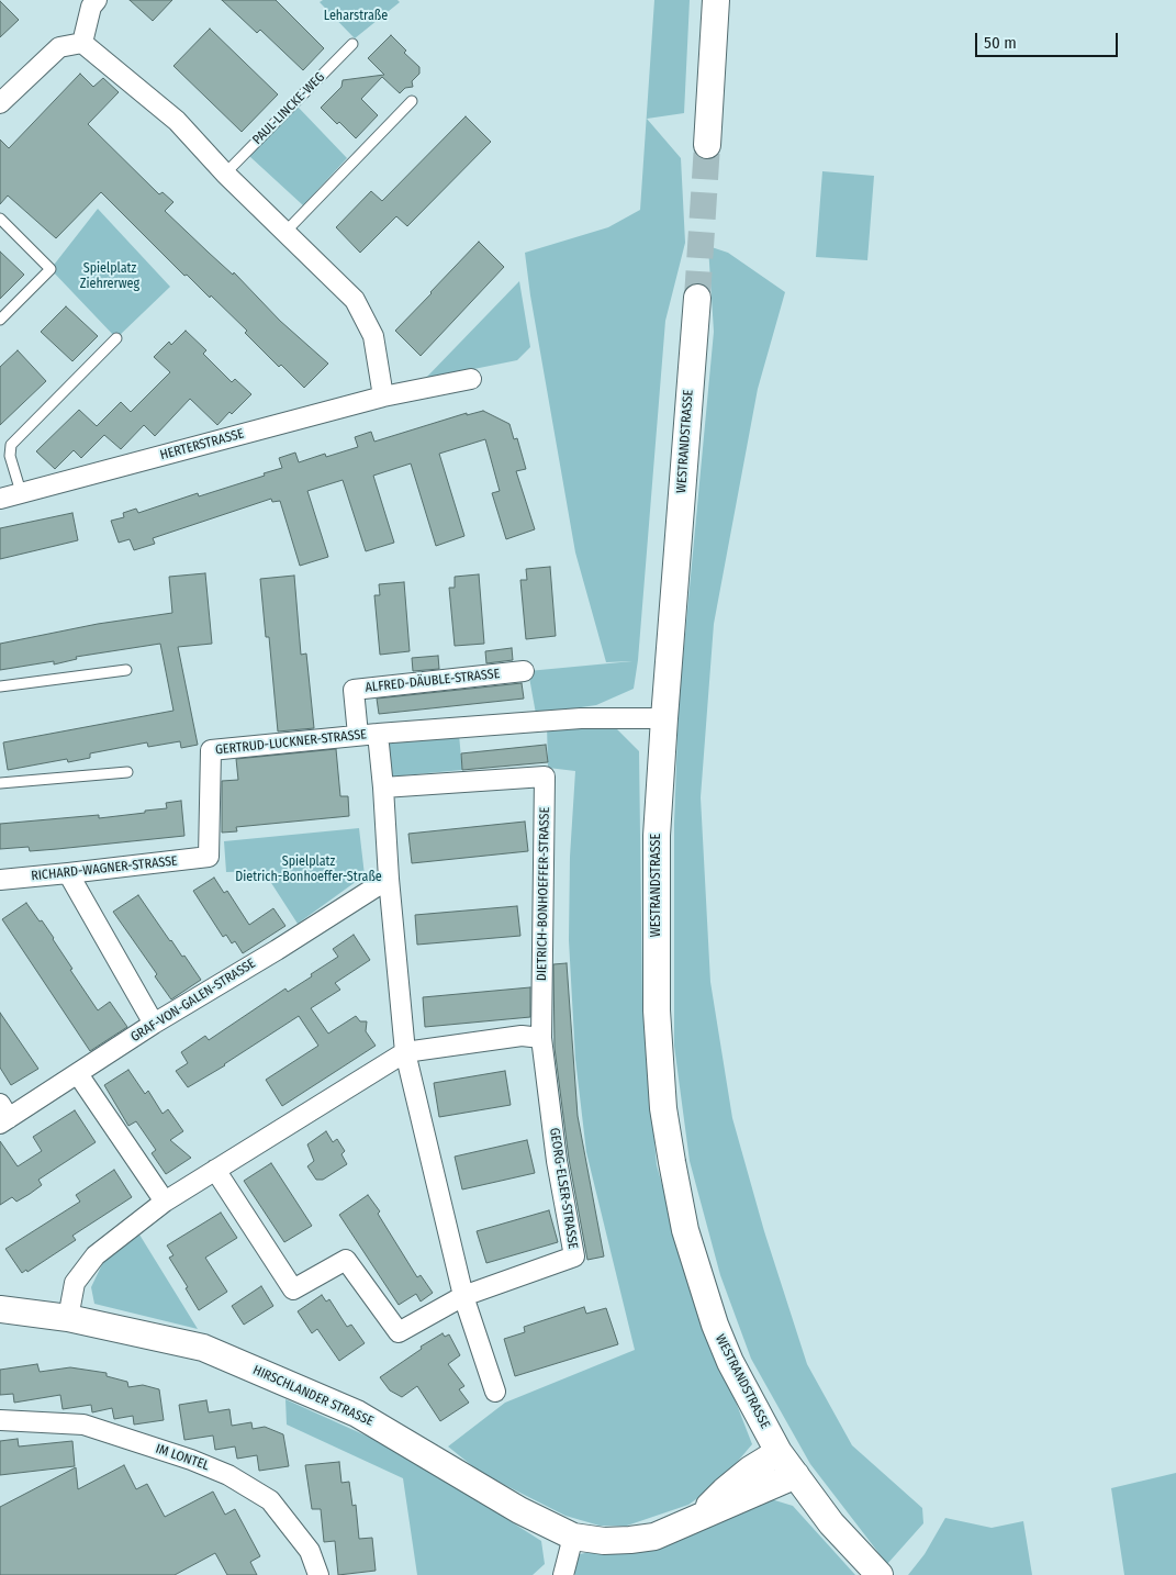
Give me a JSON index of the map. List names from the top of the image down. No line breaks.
{"streets":{"main road":["WESTRANDSTRASSE","HIRSCHLANDER STRASSE"],"street":["HERTERSTRASSE","ALFRED-DÄUBLE-STRASSE","GERTRUD-LUCKNER-STRASSE","RICHARD-WAGNER-STRASSE","DIETRICH-BONHOEFFER-STRASSE","GRAF-VON-GALEN-STRASSE","GEORG-ELSER-STRASSE","IM LONTEL"],"lane":["PAUL-LINCKE-WEG"]},"crossings":[["WESTRANDSTRASSE","HIRSCHLANDER STRASSE"],["ALFRED-DÄUBLE-STRASSE","GERTRUD-LUCKNER-STRASSE"],["GERTRUD-LUCKNER-STRASSE","RICHARD-WAGNER-STRASSE"],["DIETRICH-BONHOEFFER-STRASSE","GEORG-ELSER-STRASSE"]],"parks":["Leharstraße","Spielplatz Ziehrerweg","Spielplatz Dietrich-Bonhoeffer-Straße"],"scale_bar":"50 m"}
